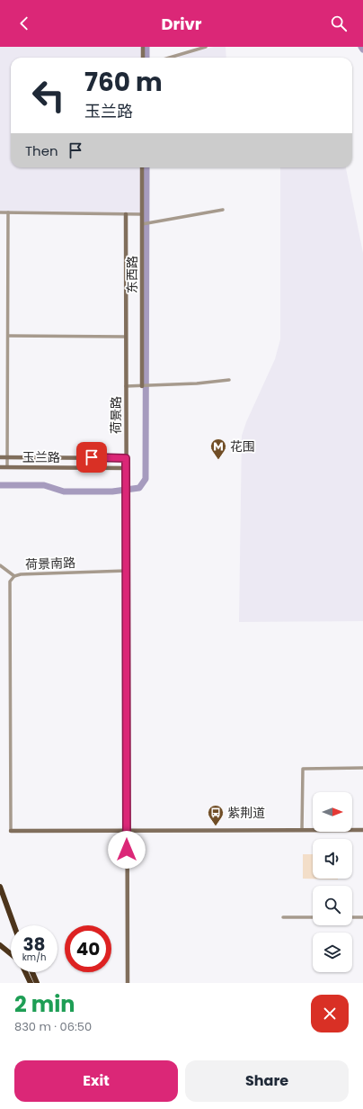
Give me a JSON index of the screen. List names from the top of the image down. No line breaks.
{"streets":{"street":["东西路","荷景路","玉兰路","荷景南路"]},"crossings":[["荷景路","玉兰路"],["荷景路","荷景南路"]],"places":{"metro station":["花围"],"bus stop":["紫荆道"]},"north":"right","page":{"header":"Drivr","turn":["760 m","玉兰路"],"then":"Then","speed":"38 km/h","limit":"40","heading":["2 min","830 m · 06:50"],"buttons":["Exit","Share"]}}
